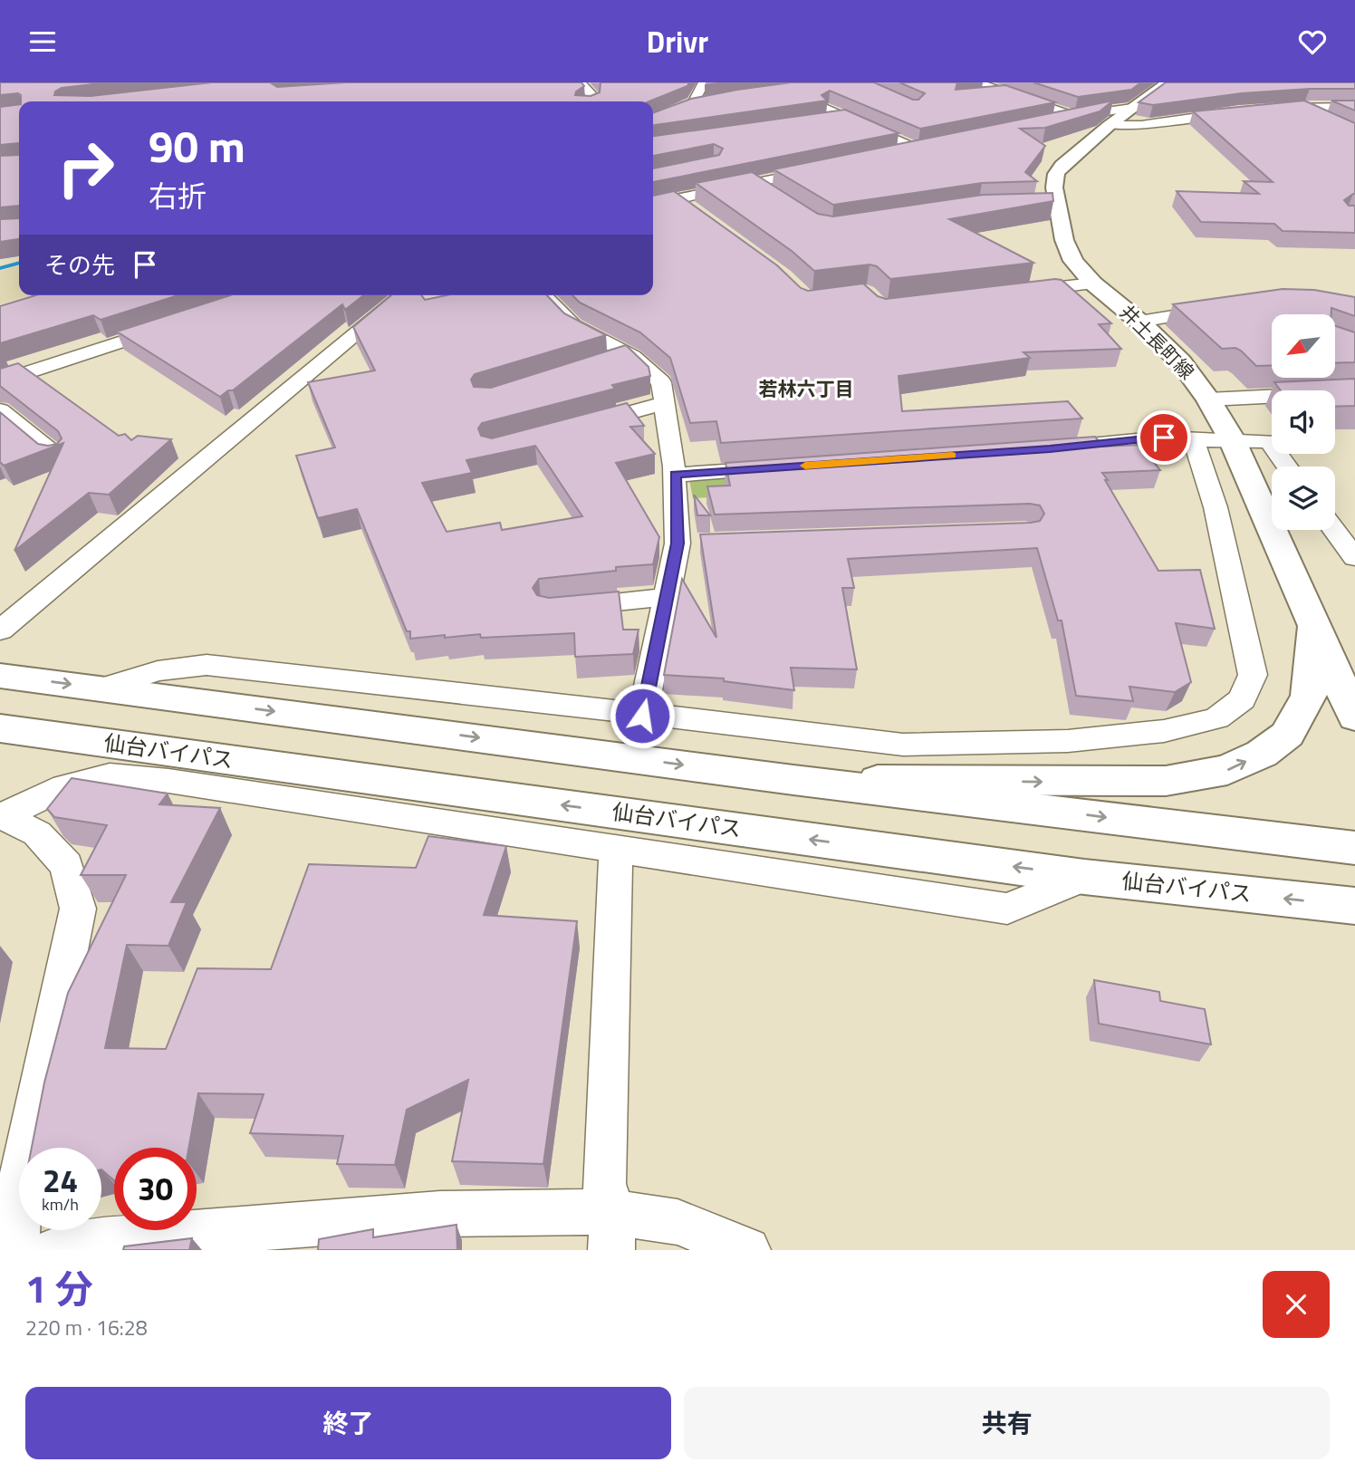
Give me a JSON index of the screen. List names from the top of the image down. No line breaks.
{"streets":{"main road":["井土長町線","仙台バイパス"]},"districts":["若林六丁目"],"north":"bottom left","page":{"header":"Drivr","turn":["90 m","右折"],"then":"その先","speed":"24 km/h","limit":"30","heading":["1 分","220 m · 16:28"],"buttons":["終了","共有"]}}
